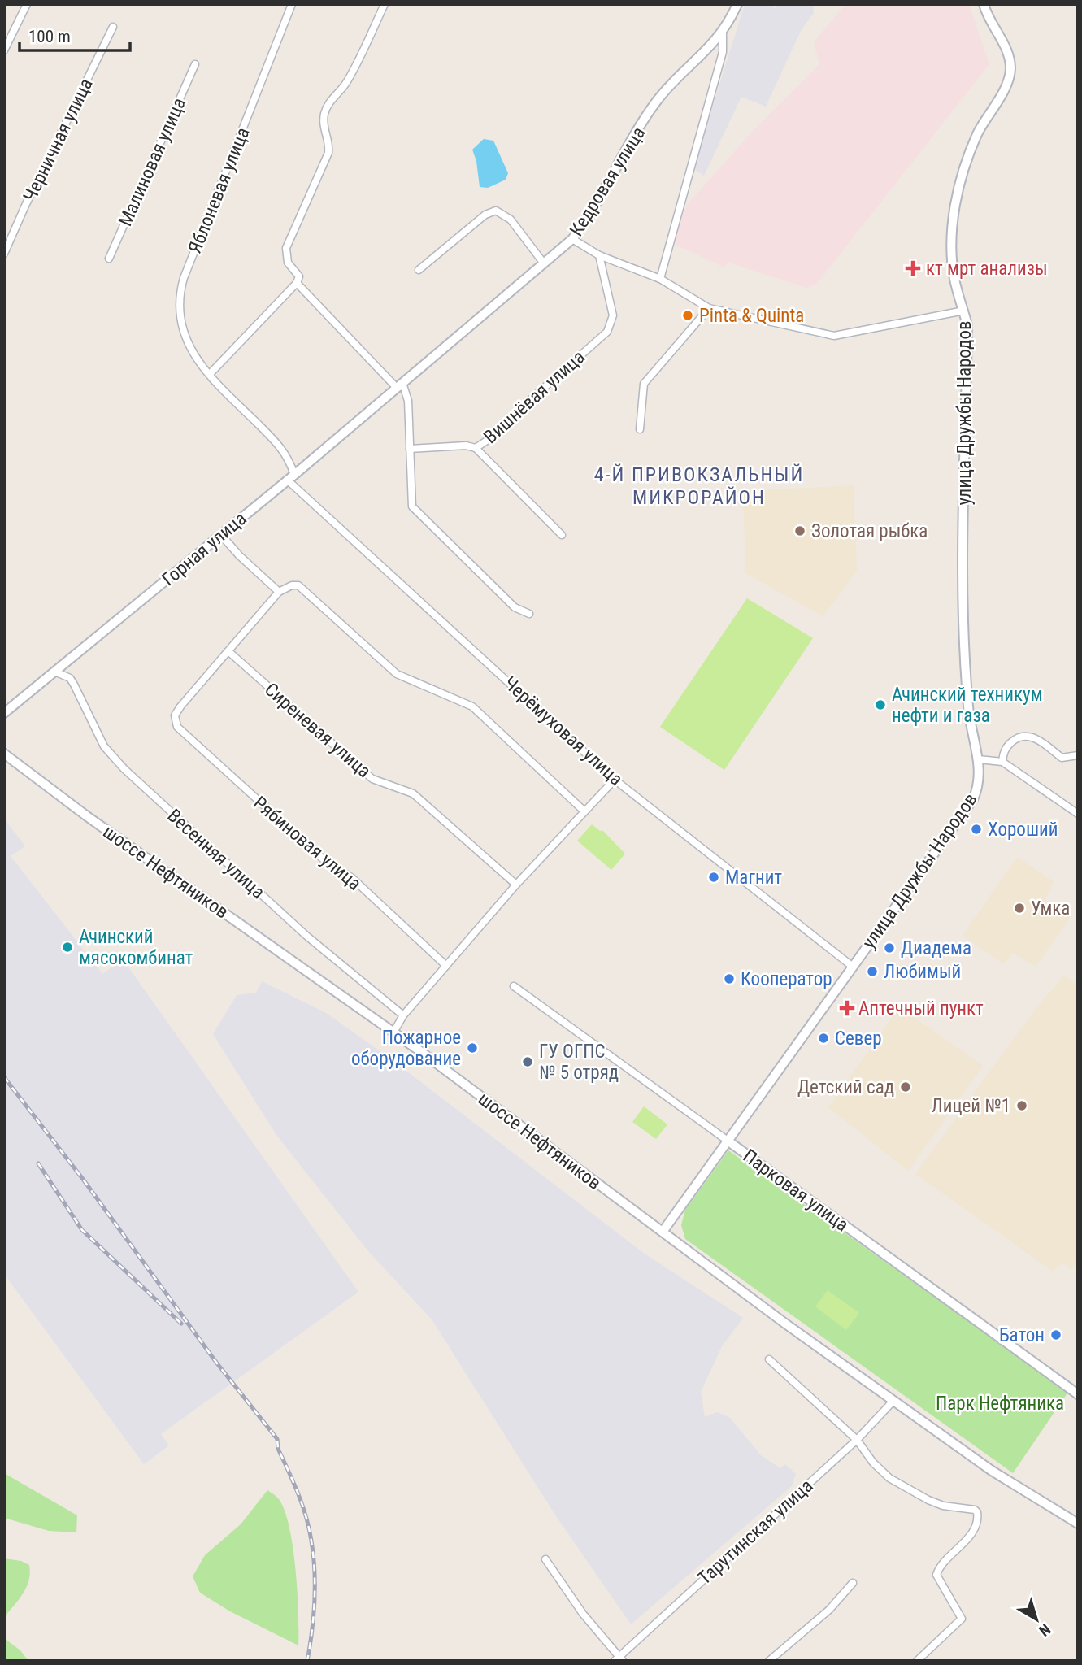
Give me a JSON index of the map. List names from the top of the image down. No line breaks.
{"streets":{"street":["Черничная улица","Малиновая улица","Кедровая улица","Яблоневая улица","Вишнёвая улица","улица Дружбы Народов","Горная улица","Сиреневая улица","Черёмуховая улица","Рябиновая улица","Весенняя улица","шоссе Нефтяников","Парковая улица","Тарутинская улица"]},"crossings":[["Кедровая улица","Горная улица"],["Яблоневая улица","Черёмуховая улица"],["улица Дружбы Народов","Черёмуховая улица"],["улица Дружбы Народов","шоссе Нефтяников"],["улица Дружбы Народов","Парковая улица"],["Горная улица","Черёмуховая улица"],["Горная улица","Весенняя улица"],["Сиреневая улица","Рябиновая улица"],["шоссе Нефтяников","Тарутинская улица"]],"districts":["4-Й ПРИВОКЗАЛЬНЫЙ МИКРОРАЙОН"],"parks":["Парк Нефтяника"],"places":{"health":["кт мрт анализы","Аптечный пункт"],"other":["Pinta & Quinta","Золотая рыбка","Ачинский техникум нефти и газа","Хороший","Магнит","Умка","Ачинский мясокомбинат","Диадема","Любимый","Кооператор","Север","Пожарное оборудование","ГУ ОГПС № 5 отряд","Детский сад","Лицей №1","Батон"]},"scale_bar":"100 m","north":"bottom right"}
